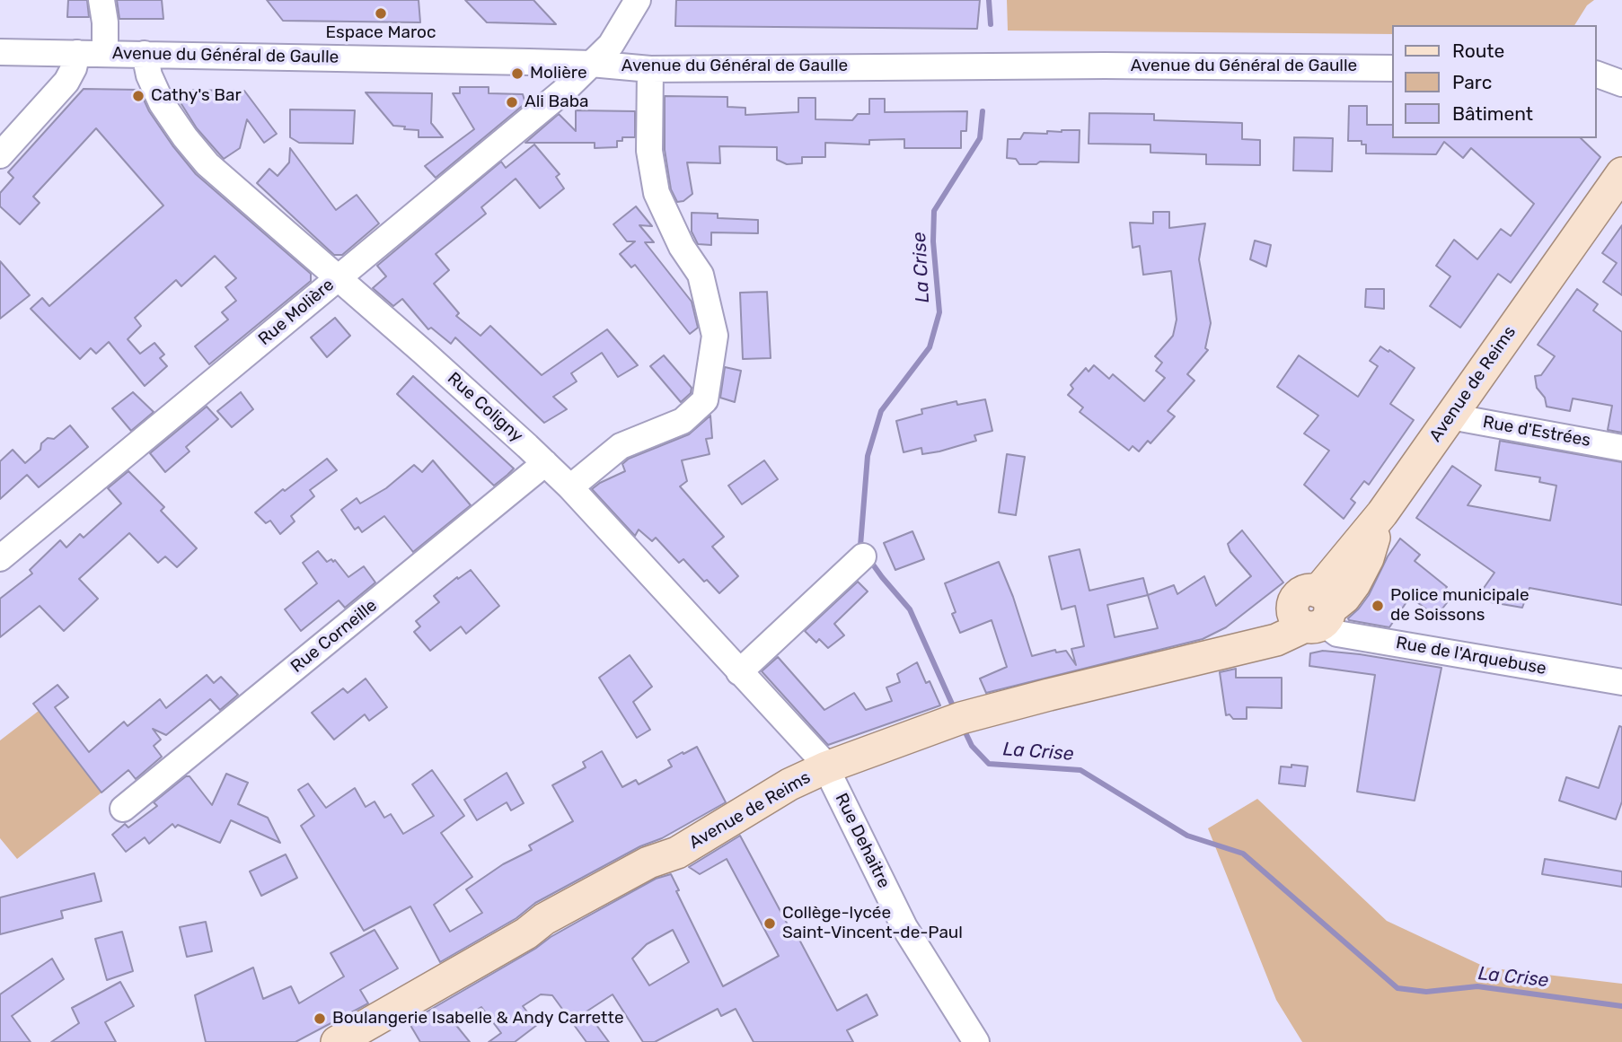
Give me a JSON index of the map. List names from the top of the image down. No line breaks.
{"streets":{"main road":["Avenue de Reims"],"street":["Avenue du Général de Gaulle","Rue Molière","Rue Coligny","Rue d'Estrées","Rue Corneille","Rue de l'Arquebuse","Rue Dehaitre"]},"crossings":[["Avenue du Général de Gaulle","Rue Molière"],["Avenue du Général de Gaulle","Rue Coligny"],["Rue Molière","Rue Coligny"],["Avenue de Reims","Rue Coligny"],["Avenue de Reims","Rue d'Estrées"],["Avenue de Reims","Rue de l'Arquebuse"],["Avenue de Reims","Rue Dehaitre"],["Rue Coligny","Rue Corneille"],["Rue Coligny","Rue Dehaitre"]],"water":["La Crise"],"places":["Espace Maroc","Molière","Cathy's Bar","Ali Baba","Police municipale de Soissons","Collège-lycée Saint-Vincent-de-Paul","Boulangerie Isabelle & Andy Carrette"],"legend":["Route","Parc","Bâtiment"]}
